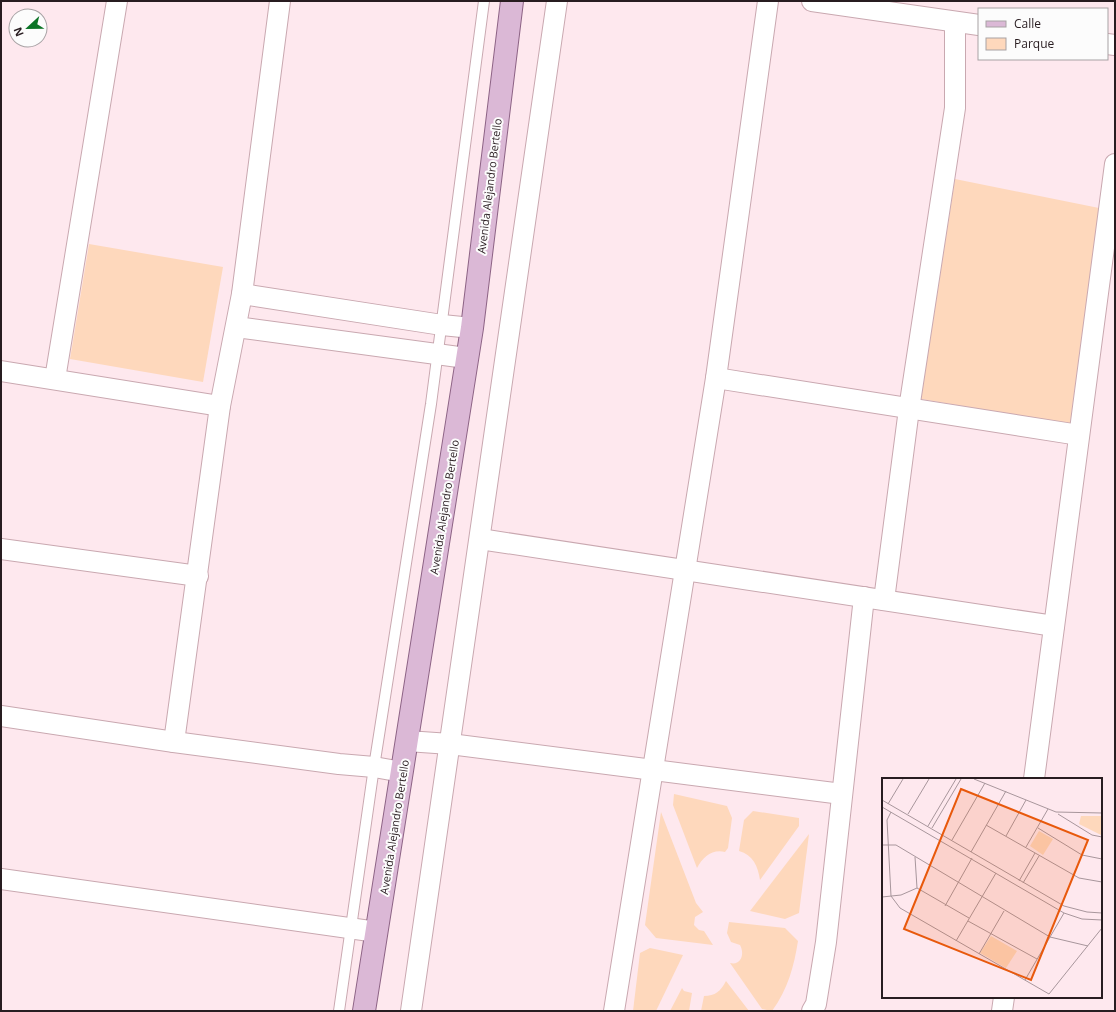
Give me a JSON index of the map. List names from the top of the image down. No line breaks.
{"streets":{"main road":["Avenida Alejandro Bertello"]},"legend":["Calle","Parque"],"north":"left"}
